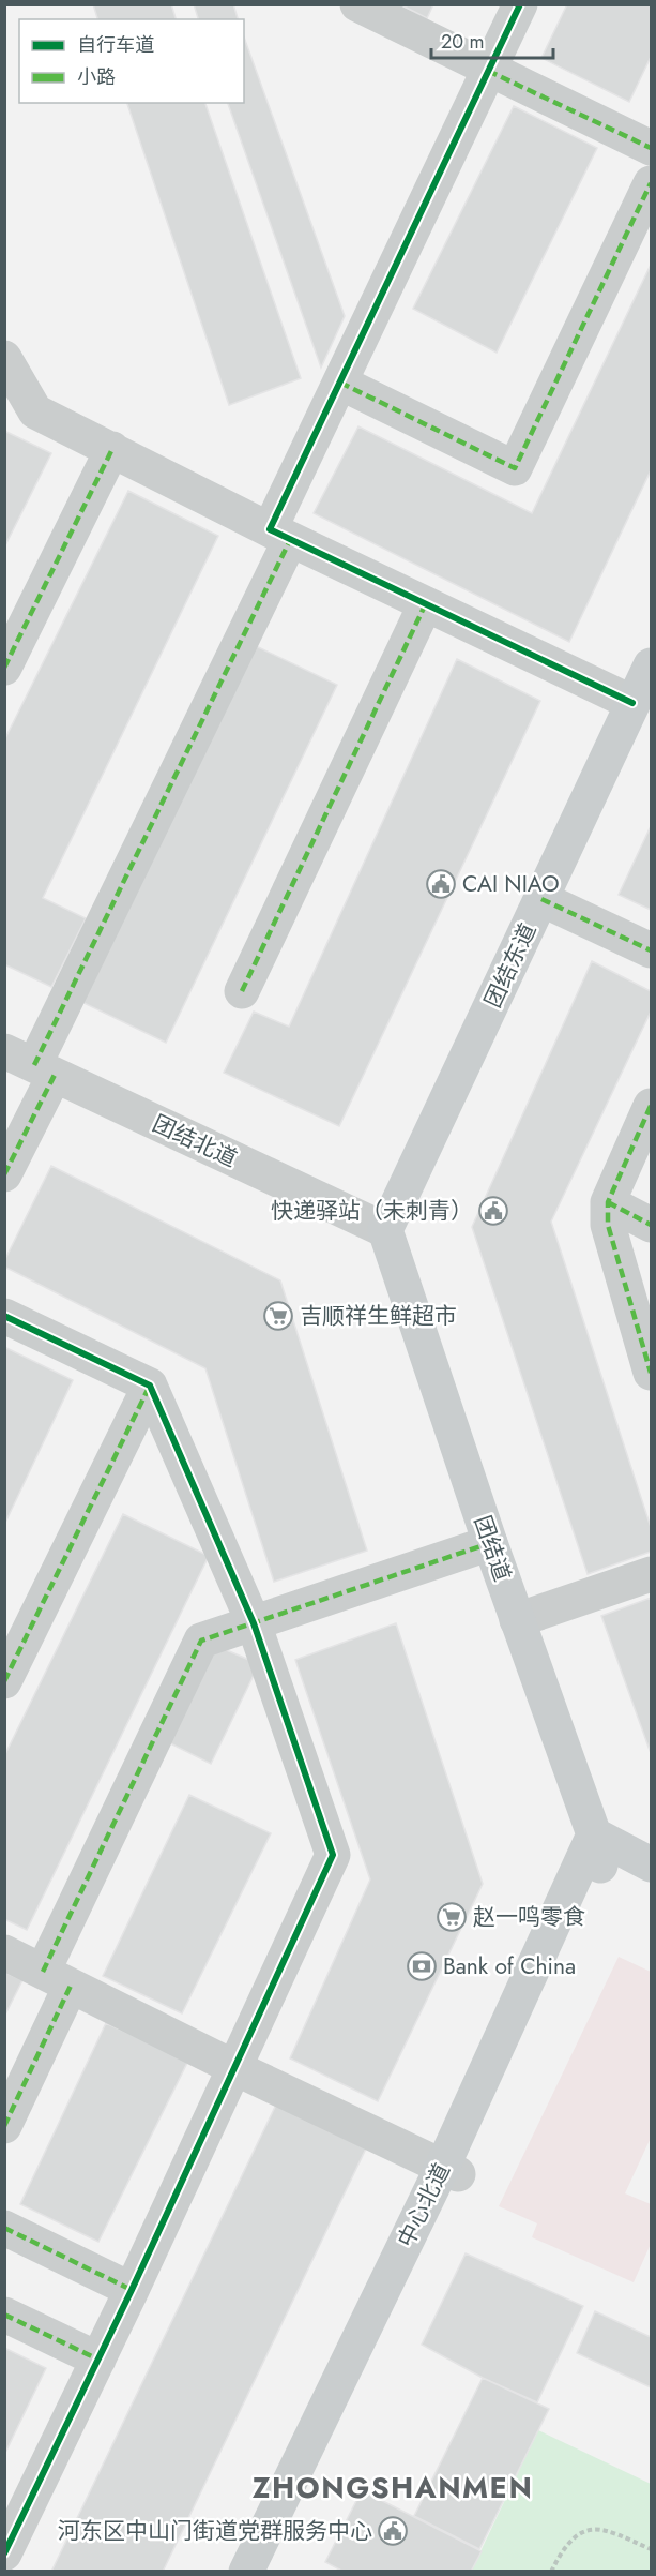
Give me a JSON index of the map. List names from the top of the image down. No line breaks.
{"streets":{"street":["团结东道","团结北道","团结道","中心北道"]},"crossings":[["团结东道","团结北道"],["团结东道","团结道"],["团结北道","团结道"],["团结道","中心北道"]],"districts":["ZHONGSHANMEN"],"places":{"public building":["CAI NIAO","快递驿站（未刺青）","河东区中山门街道党群服务中心"],"supermarket":["吉顺祥生鲜超市","赵一鸣零食"],"bank":["Bank of China"]},"legend":["自行车道","小路"],"scale_bar":"20 m"}
